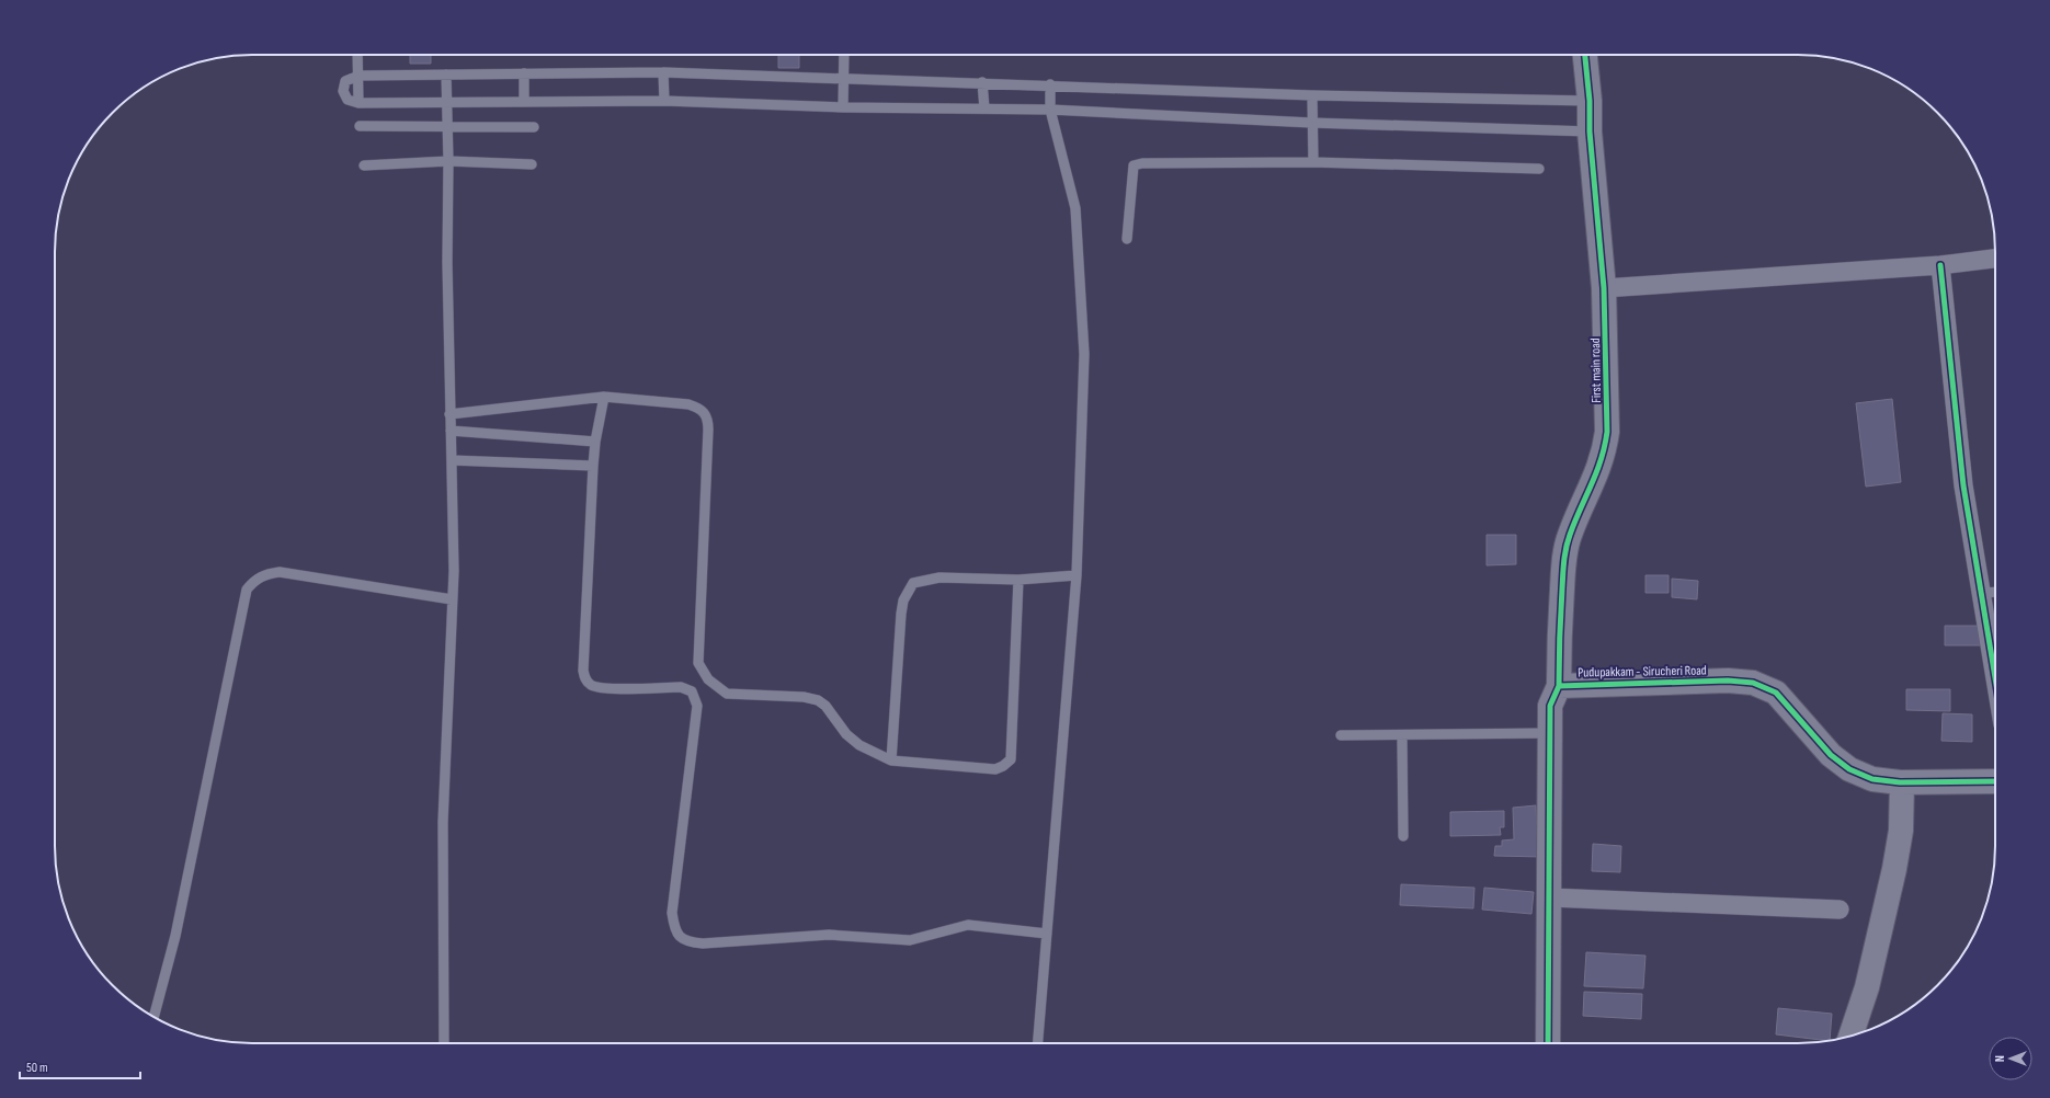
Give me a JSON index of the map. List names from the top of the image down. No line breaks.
{"streets":{"street":["First main road","Pudupakkam - Sirucheri Road"]},"crossings":[["First main road","Pudupakkam - Sirucheri Road"]],"scale_bar":"50 m","north":"left"}
